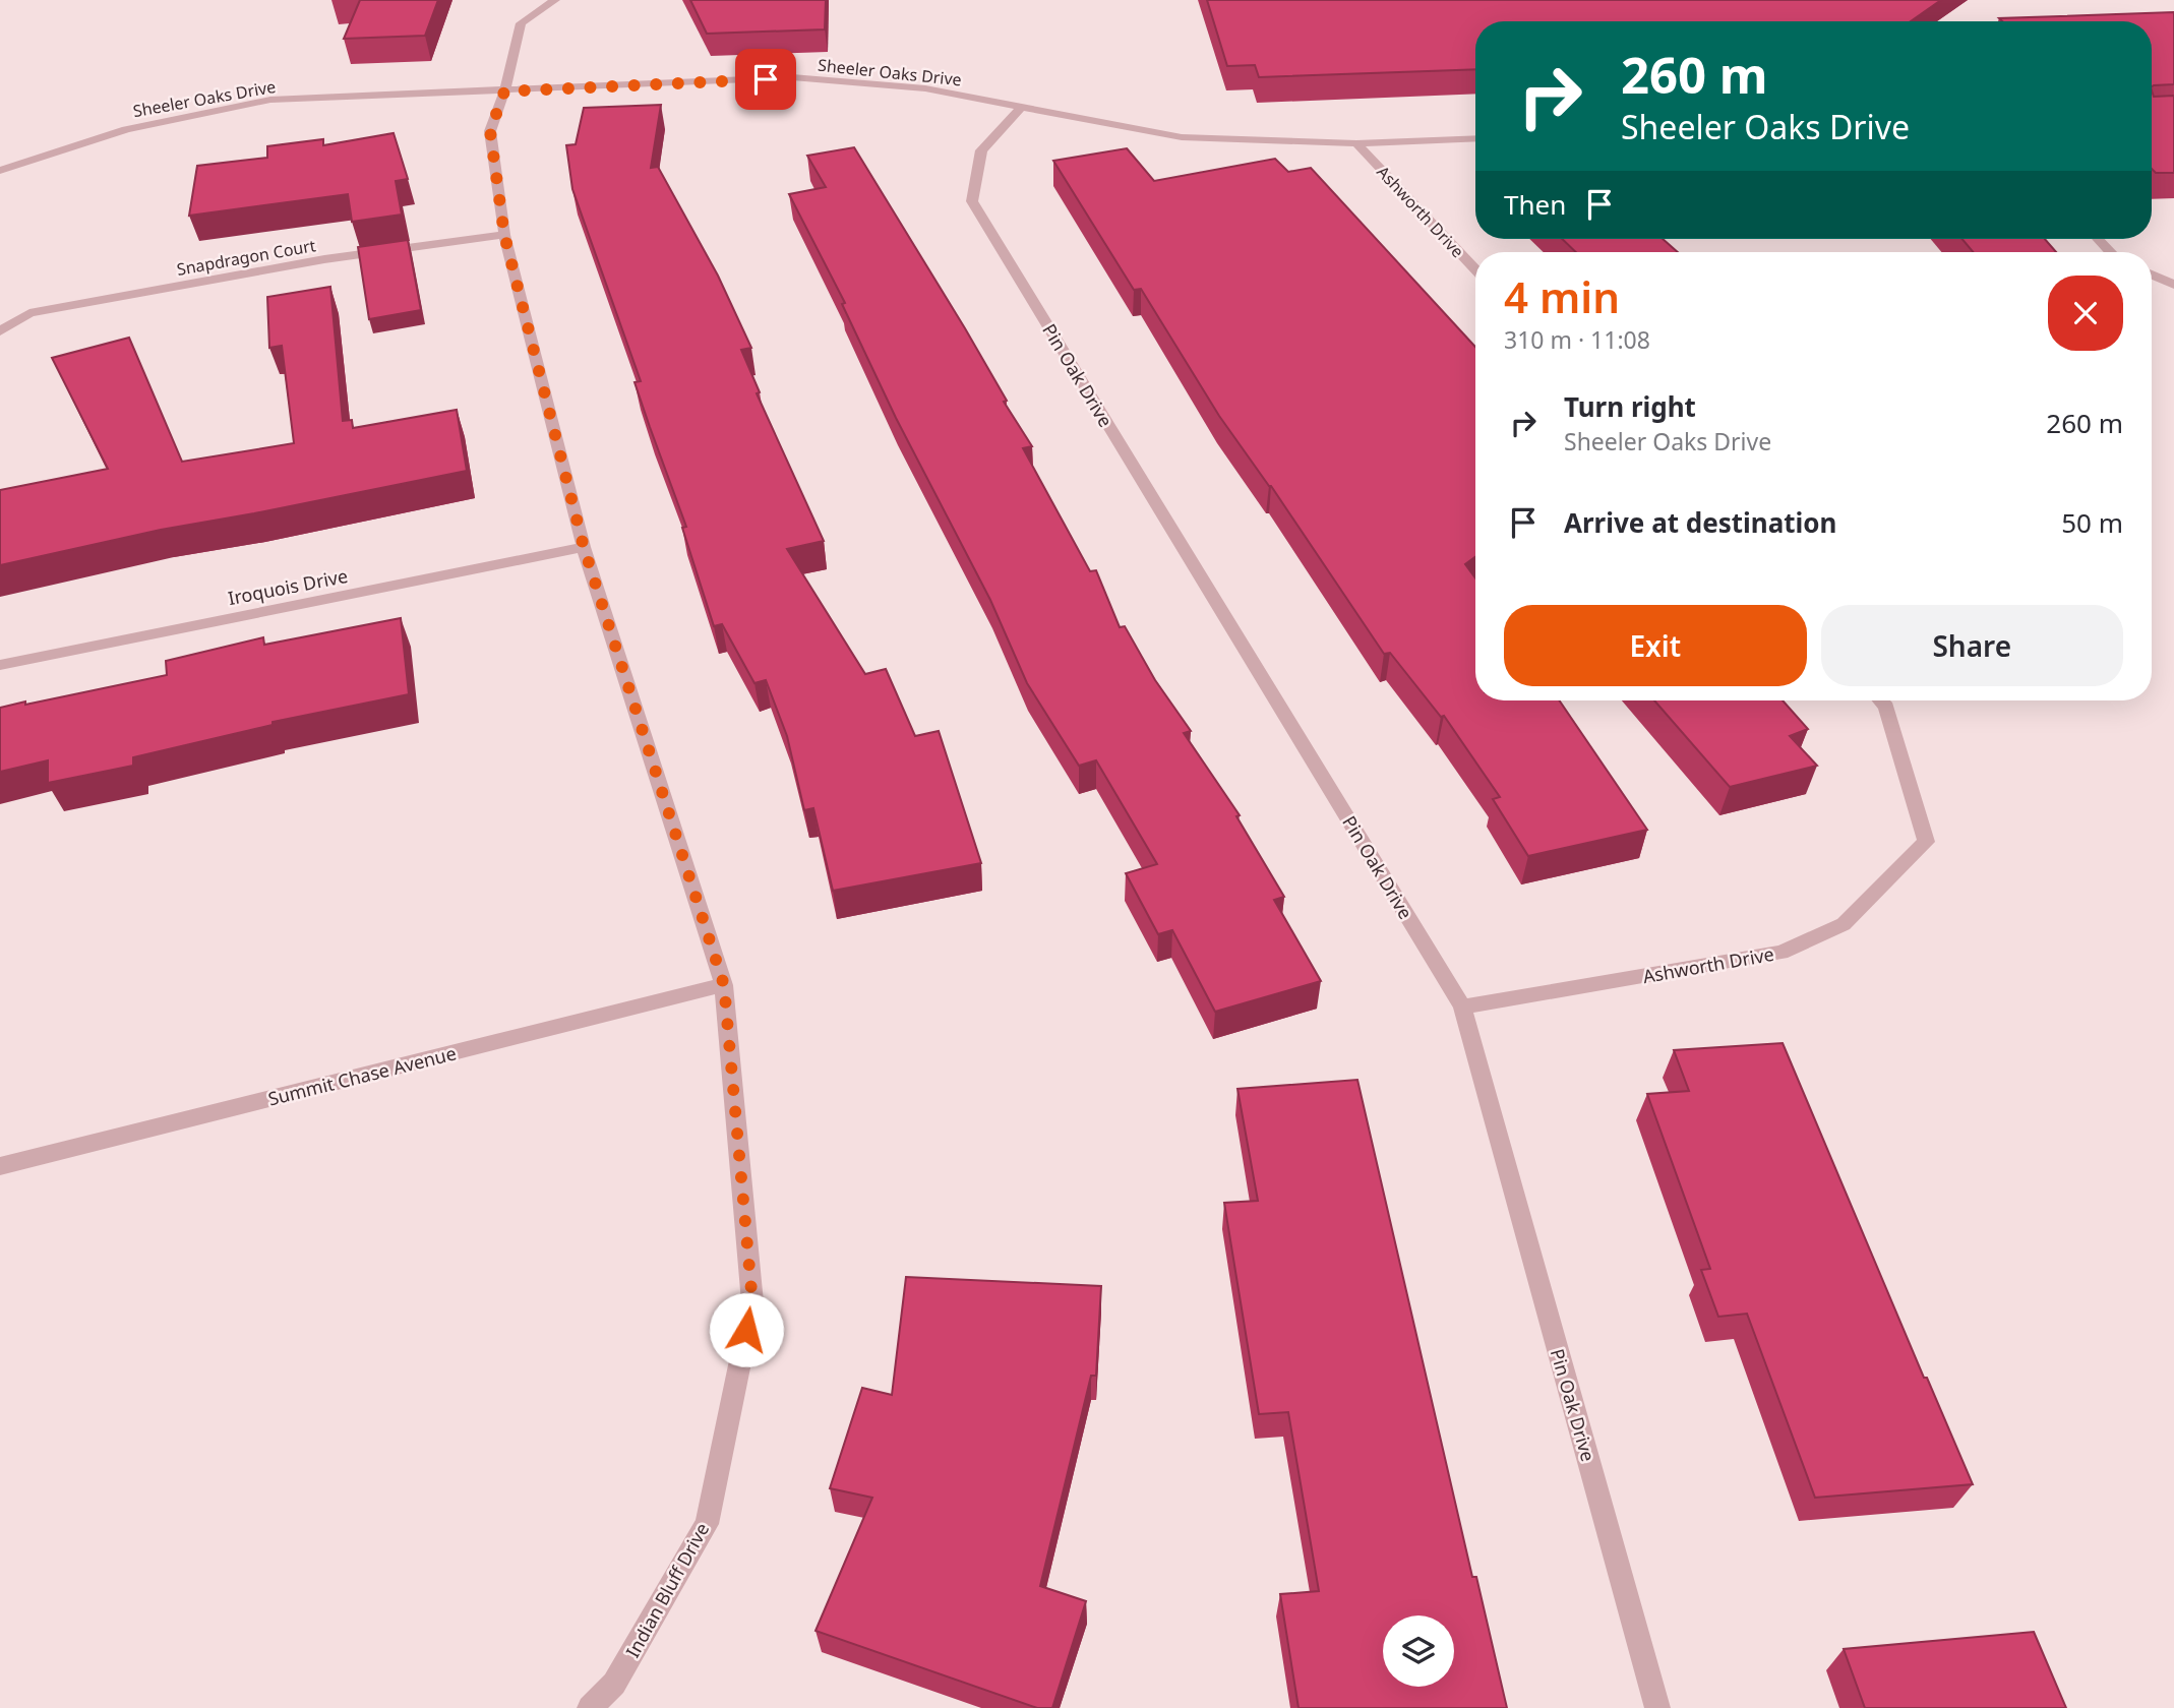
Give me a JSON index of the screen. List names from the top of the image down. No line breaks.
{"streets":{"street":["Sheeler Oaks Drive","Ashworth Drive","Snapdragon Court","Pin Oak Drive","Iroquois Drive","Summit Chase Avenue","Indian Bluff Drive"]},"crossings":[["Sheeler Oaks Drive","Ashworth Drive"],["Sheeler Oaks Drive","Pin Oak Drive"],["Sheeler Oaks Drive","Indian Bluff Drive"],["Ashworth Drive","Pin Oak Drive"],["Snapdragon Court","Indian Bluff Drive"],["Iroquois Drive","Indian Bluff Drive"],["Summit Chase Avenue","Indian Bluff Drive"]],"page":{"turn":["260 m","Sheeler Oaks Drive"],"then":"Then","heading":["4 min","310 m · 11:08"],"list":[{"name":"Turn right","note":"Sheeler Oaks Drive","value":"260 m"},{"name":"Arrive at destination","value":"50 m"}],"buttons":["Exit","Share"]}}
